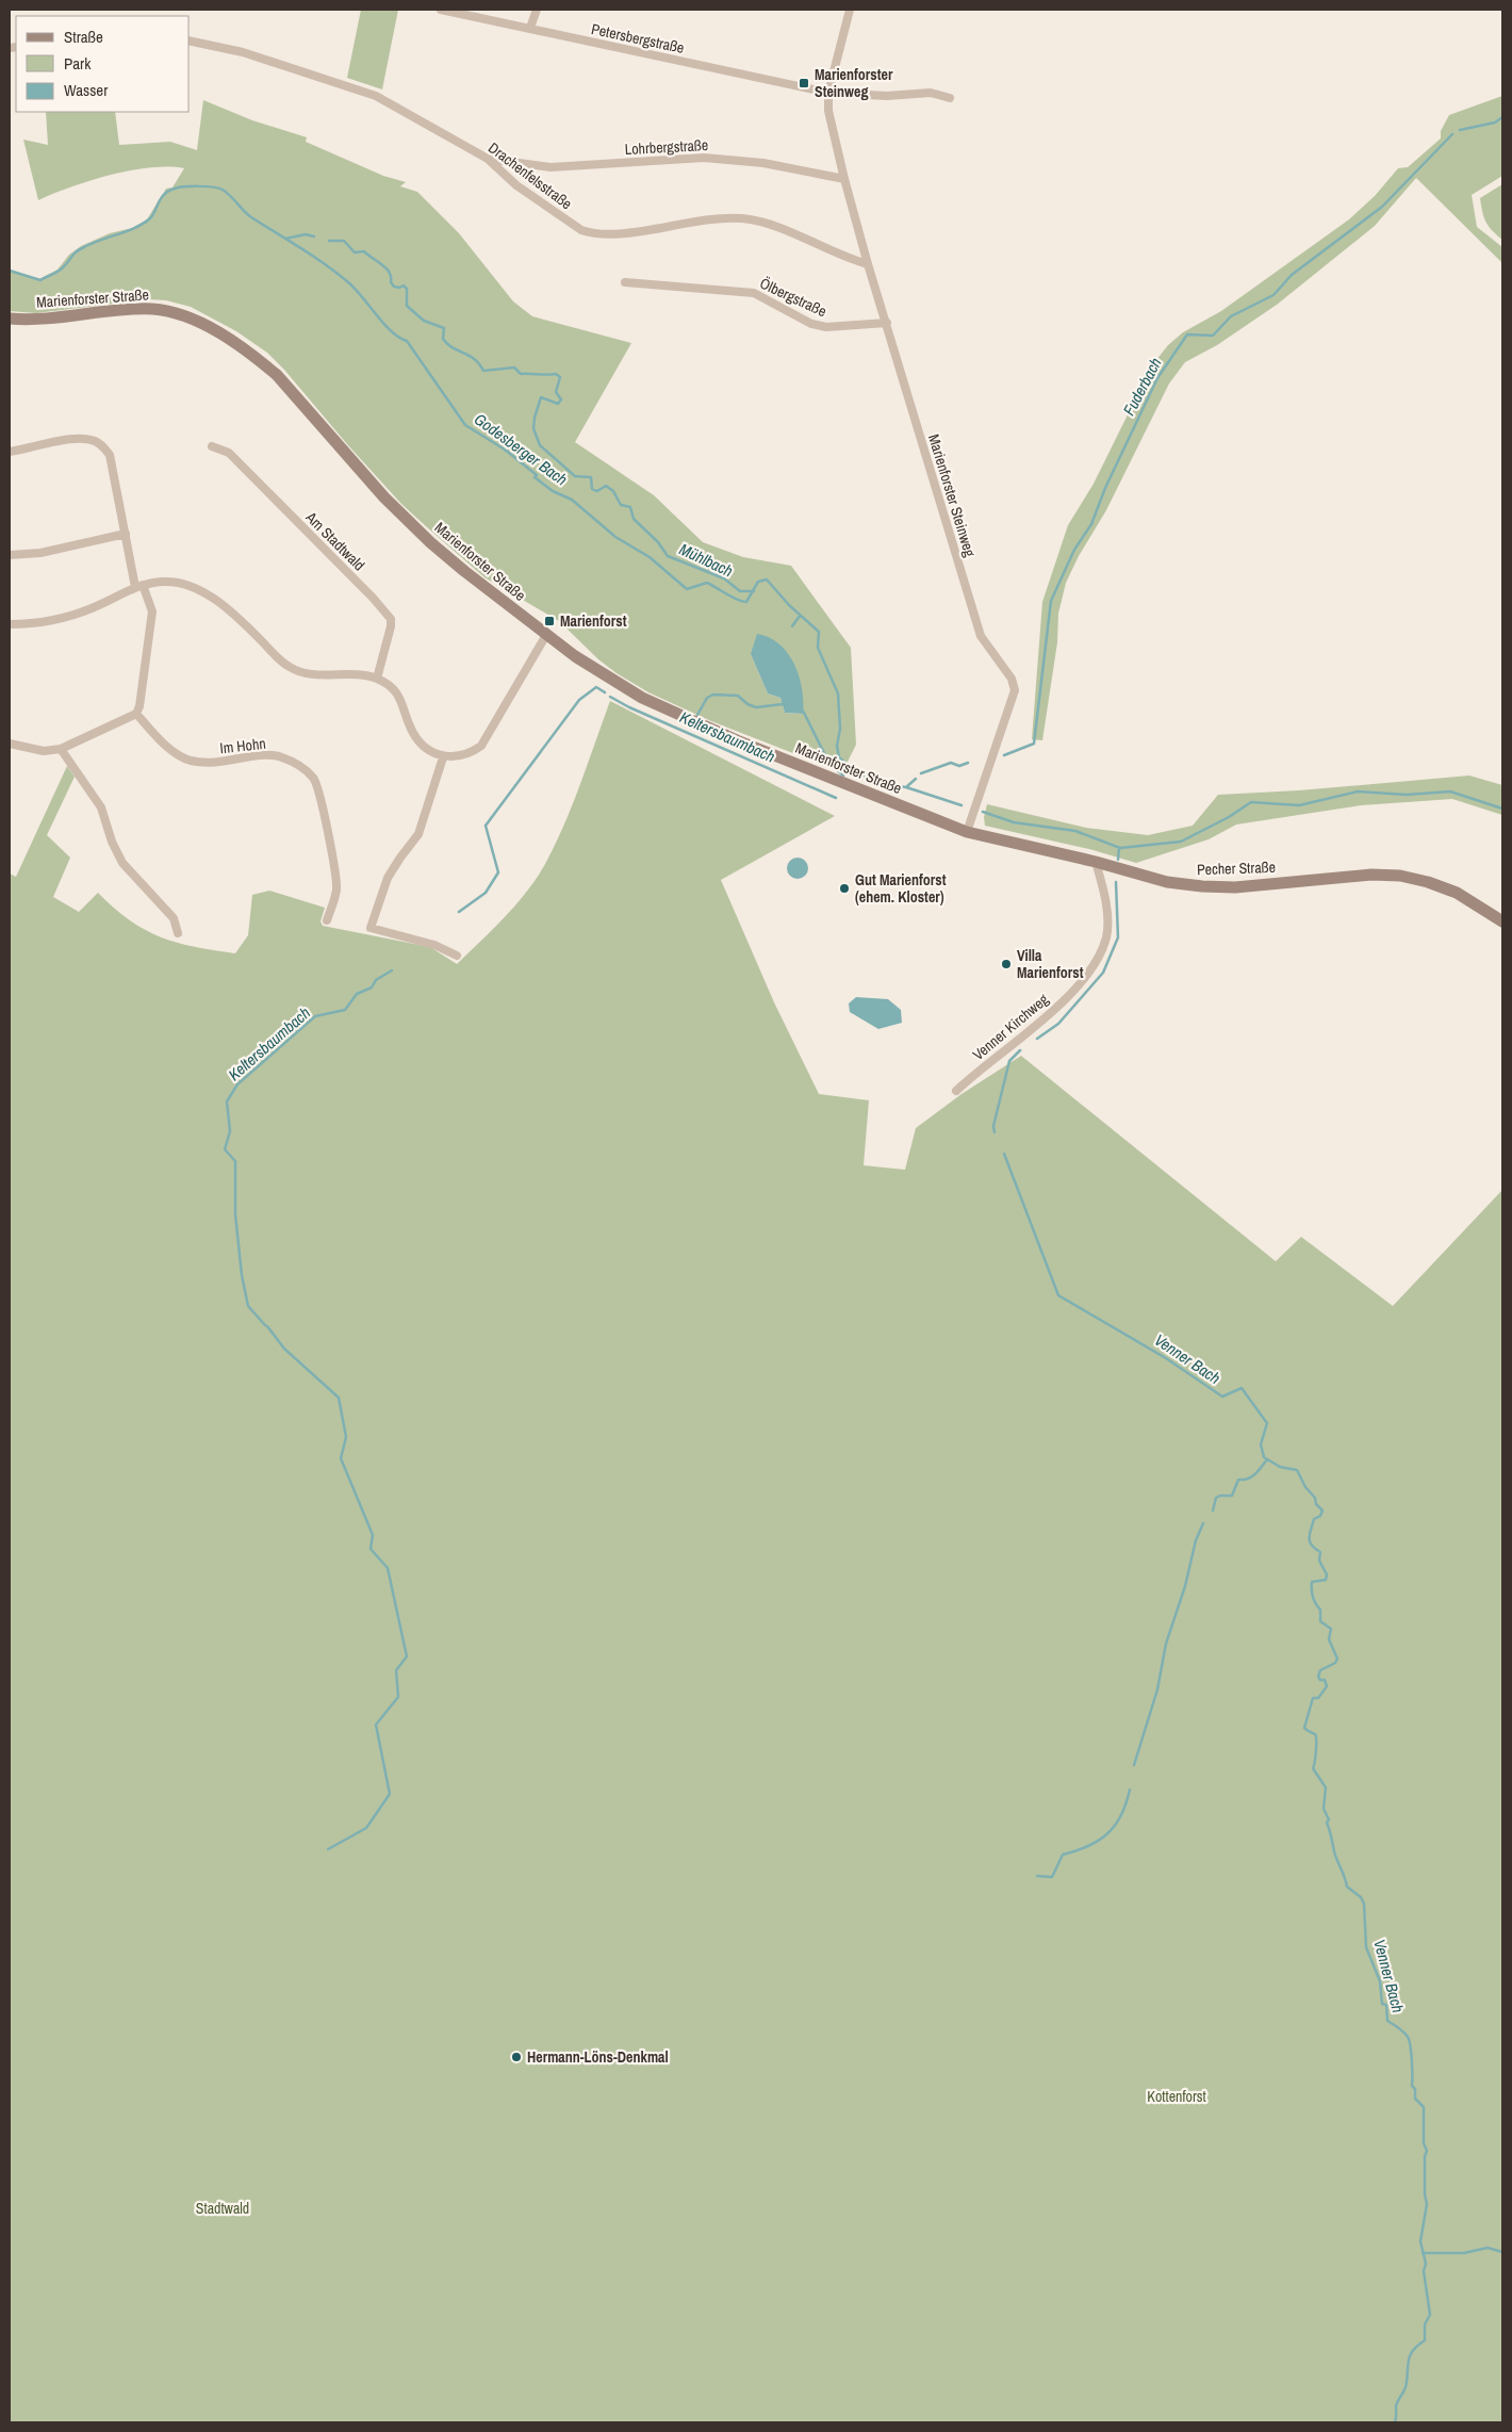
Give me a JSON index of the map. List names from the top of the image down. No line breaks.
{"streets":{"main road":["Marienforster Straße","Pecher Straße"],"street":["Petersbergstraße","Lohrbergstraße","Drachenfelsstraße","Ölbergstraße","Marienforster Steinweg","Am Stadtwald","Im Hohn","Venner Kirchweg"]},"crossings":[["Petersbergstraße","Marienforster Steinweg"],["Lohrbergstraße","Drachenfelsstraße"],["Lohrbergstraße","Marienforster Steinweg"],["Drachenfelsstraße","Marienforster Steinweg"],["Ölbergstraße","Marienforster Steinweg"],["Marienforster Straße","Marienforster Steinweg"],["Marienforster Straße","Pecher Straße"],["Marienforster Steinweg","Pecher Straße"],["Pecher Straße","Venner Kirchweg"]],"water":["Fuderbach","Godesberger Bach","Mühlbach","Keltersbaumbach","Venner Bach"],"parks":["Kottenforst","Stadtwald"],"places":{"transit":["Marienforster Steinweg","Marienforst"],"other":["Gut Marienforst (ehem. Kloster)","Villa Marienforst","Hermann-Löns-Denkmal"]},"legend":["Straße","Park","Wasser"]}
